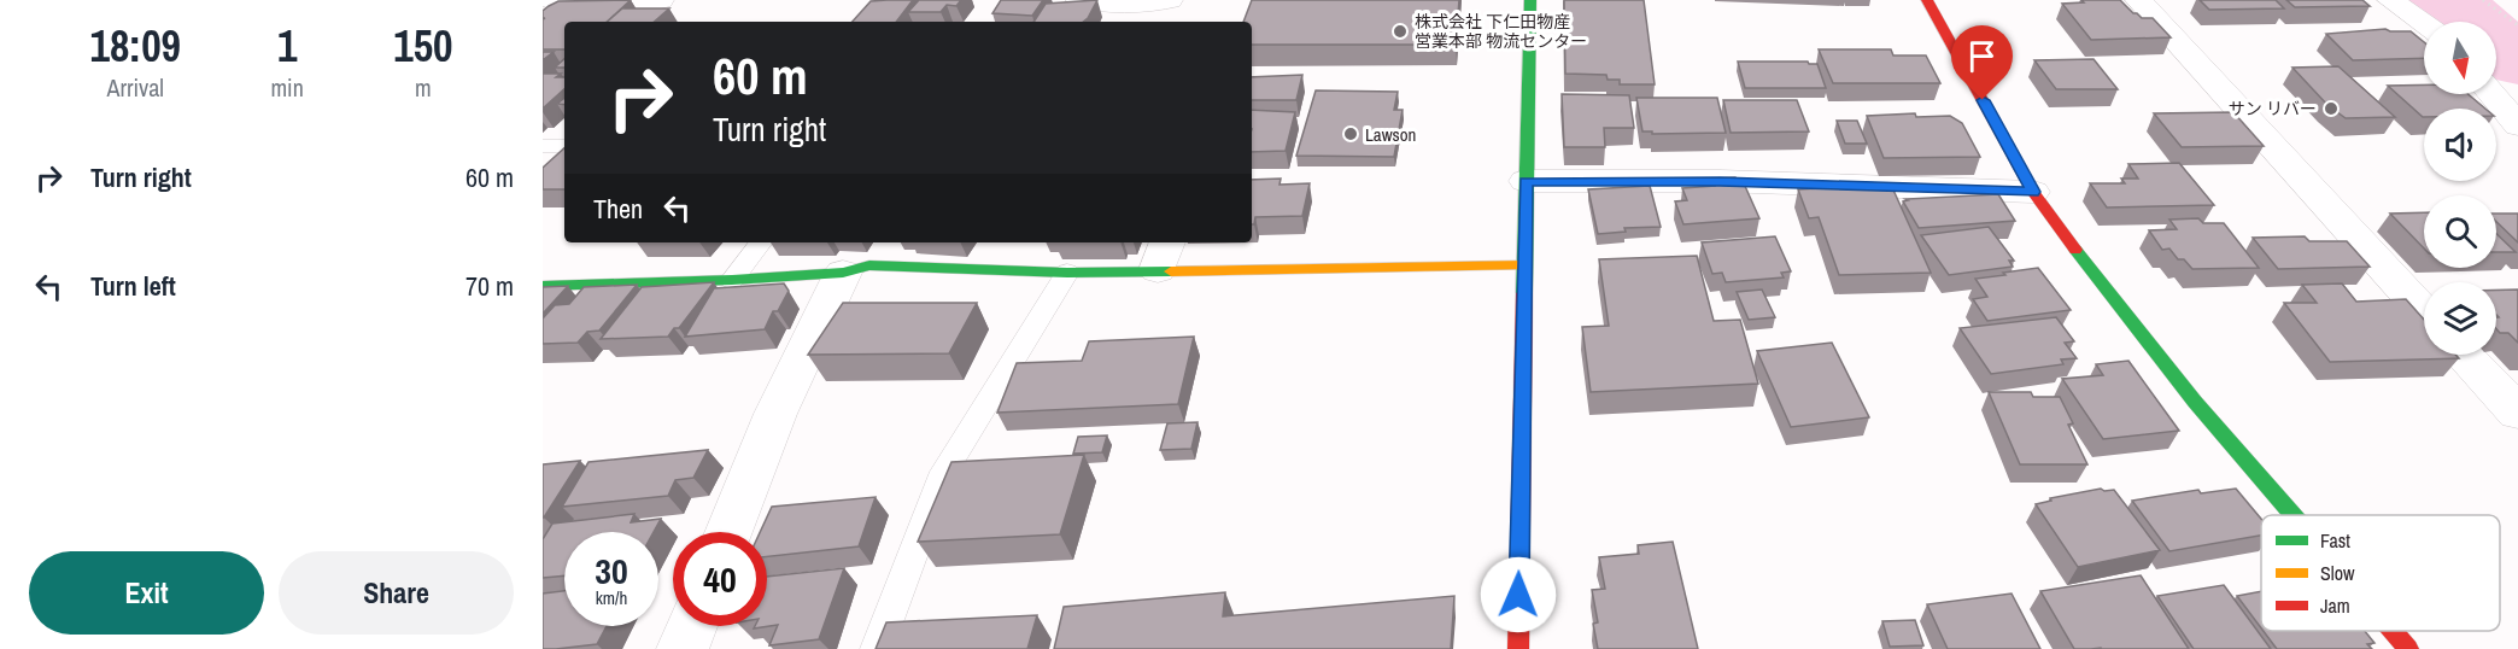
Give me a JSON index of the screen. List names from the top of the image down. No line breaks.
{"places":["株式会社 下仁田物産 営業本部 物流センター","サン リバー","Lawson"],"legend":["Fast","Slow","Jam"],"north":"bottom","page":{"eta":["18:09","Arrival","1","min","150","m"],"turn":["60 m","Turn right"],"list":[{"name":"Turn right","value":"60 m"},{"name":"Turn left","value":"70 m"}],"then":"Then","speed":"30 km/h","limit":"40","buttons":["Exit","Share"]}}
